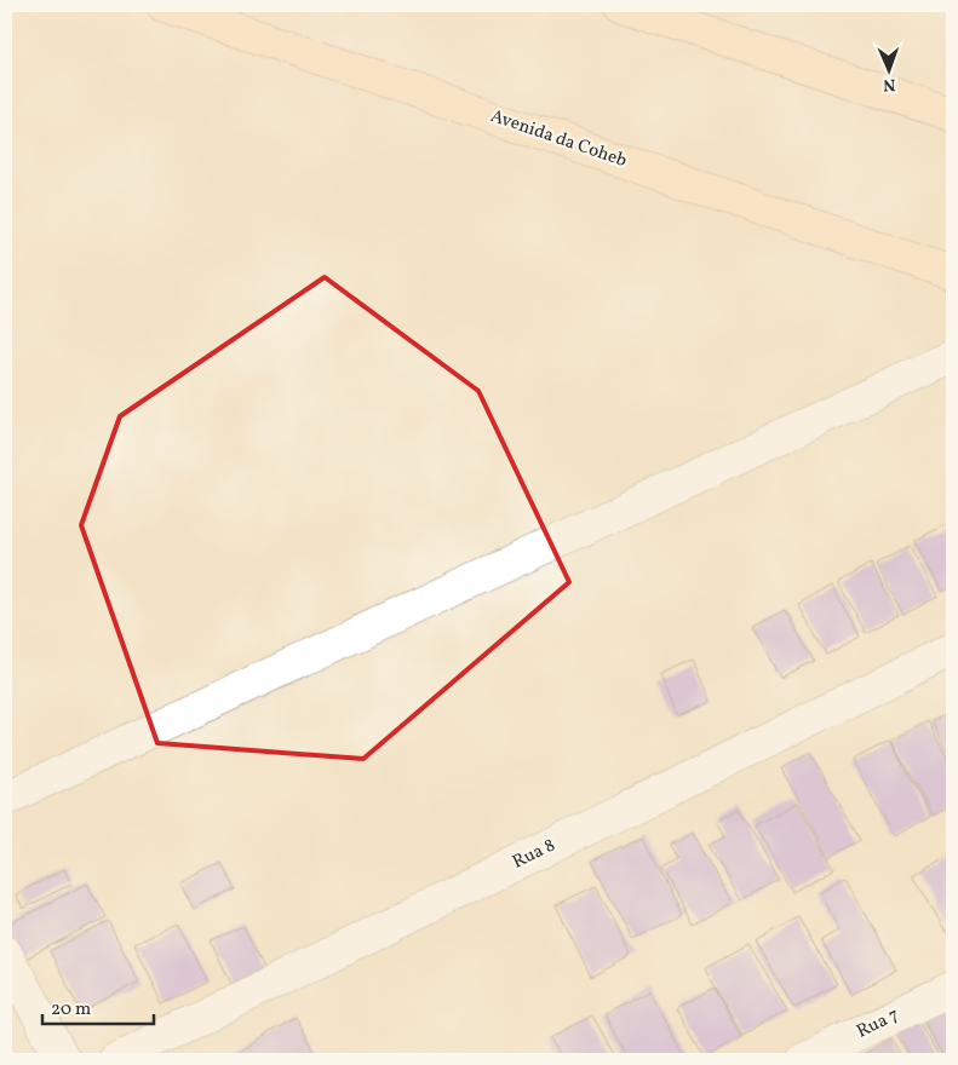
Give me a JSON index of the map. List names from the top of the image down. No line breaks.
{"streets":{"main road":["Avenida da Coheb"],"street":["Rua 8","Rua 7"]},"scale_bar":"20 m","north":"bottom"}
